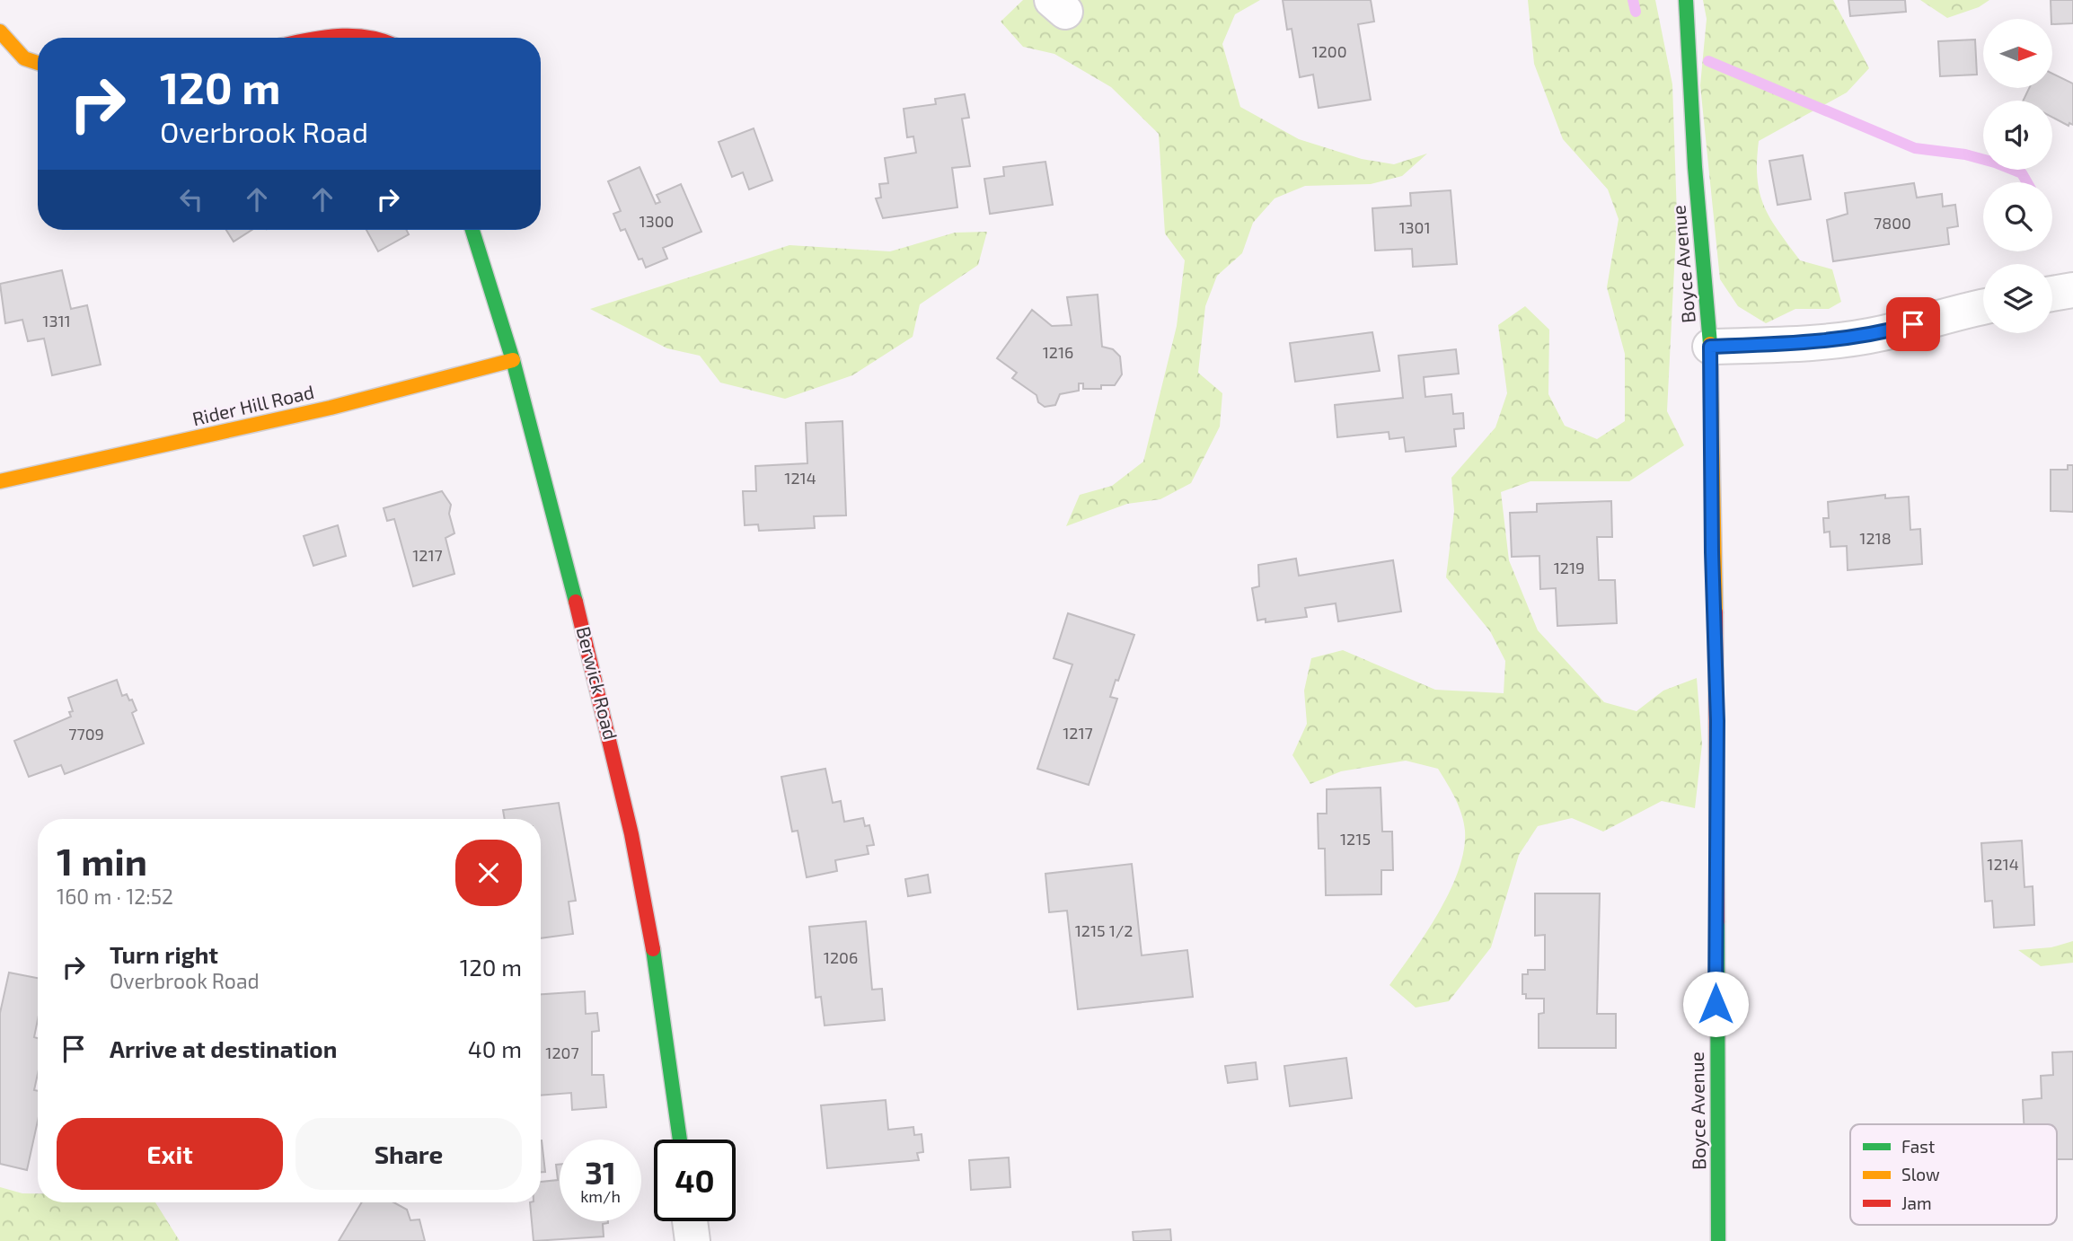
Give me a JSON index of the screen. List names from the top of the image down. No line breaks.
{"streets":{"street":["Boyce Avenue","Rider Hill Road","Berwick Road"]},"crossings":[["Rider Hill Road","Berwick Road"]],"house_numbers":["1200","1300","7800","1301","1311","1216","1214","1218","1217","1219","1217","7709","1215","1214","1215 1/2","1206","1207"],"legend":["Fast","Slow","Jam"],"north":"right","page":{"turn":["120 m","Overbrook Road"],"heading":["1 min","160 m · 12:52"],"list":[{"name":"Turn right","note":"Overbrook Road","value":"120 m"},{"name":"Arrive at destination","value":"40 m"}],"buttons":["Exit","Share"],"speed":"31 km/h","limit":"40"}}
